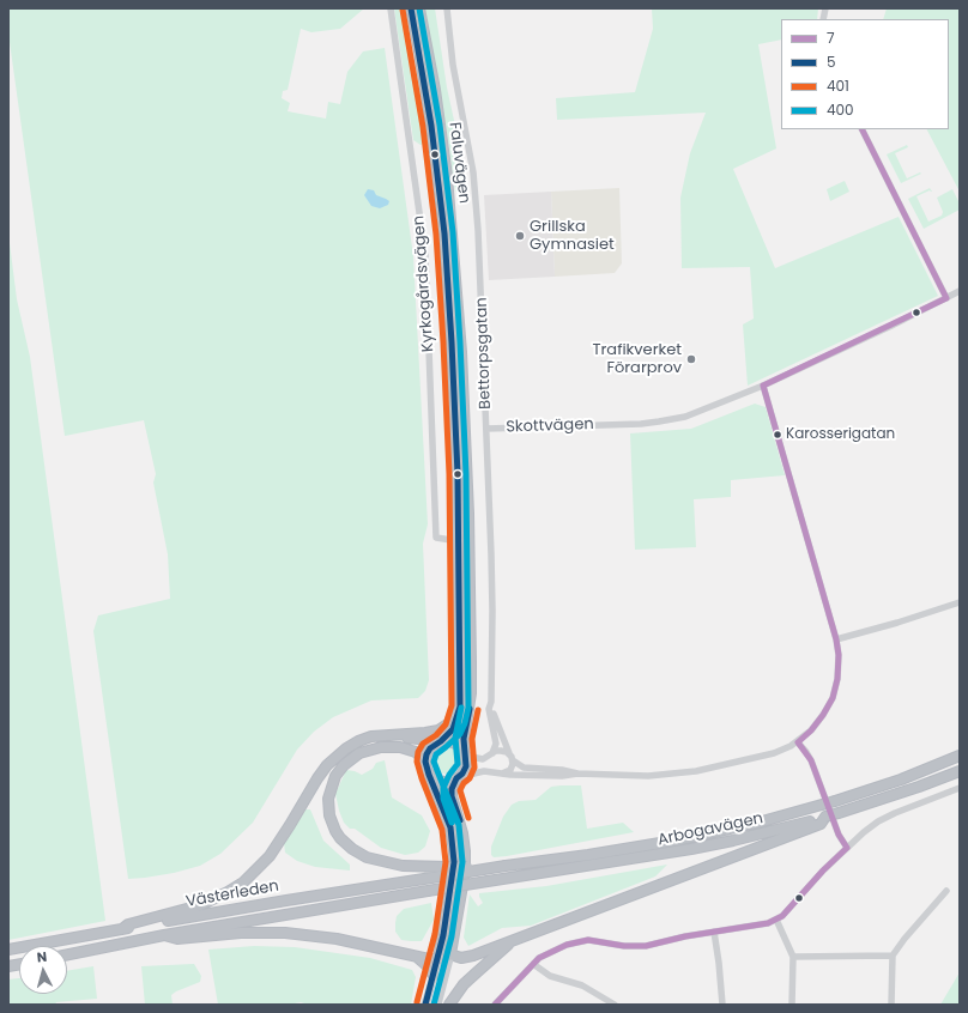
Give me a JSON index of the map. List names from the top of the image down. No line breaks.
{"streets":{"highway":["Faluvägen","Arbogavägen","Västerleden"],"street":["Kyrkogårdsvägen","Bettorpsgatan","Skottvägen"]},"crossings":[["Faluvägen","Kyrkogårdsvägen"],["Bettorpsgatan","Skottvägen"],["Arbogavägen","Västerleden"]],"places":["Grillska Gymnasiet","Trafikverket Förarprov","Karosserigatan"],"lines":["transit line 5","transit line 400","transit line 401","transit line 7"],"legend":["7","5","401","400"],"north":"top"}
